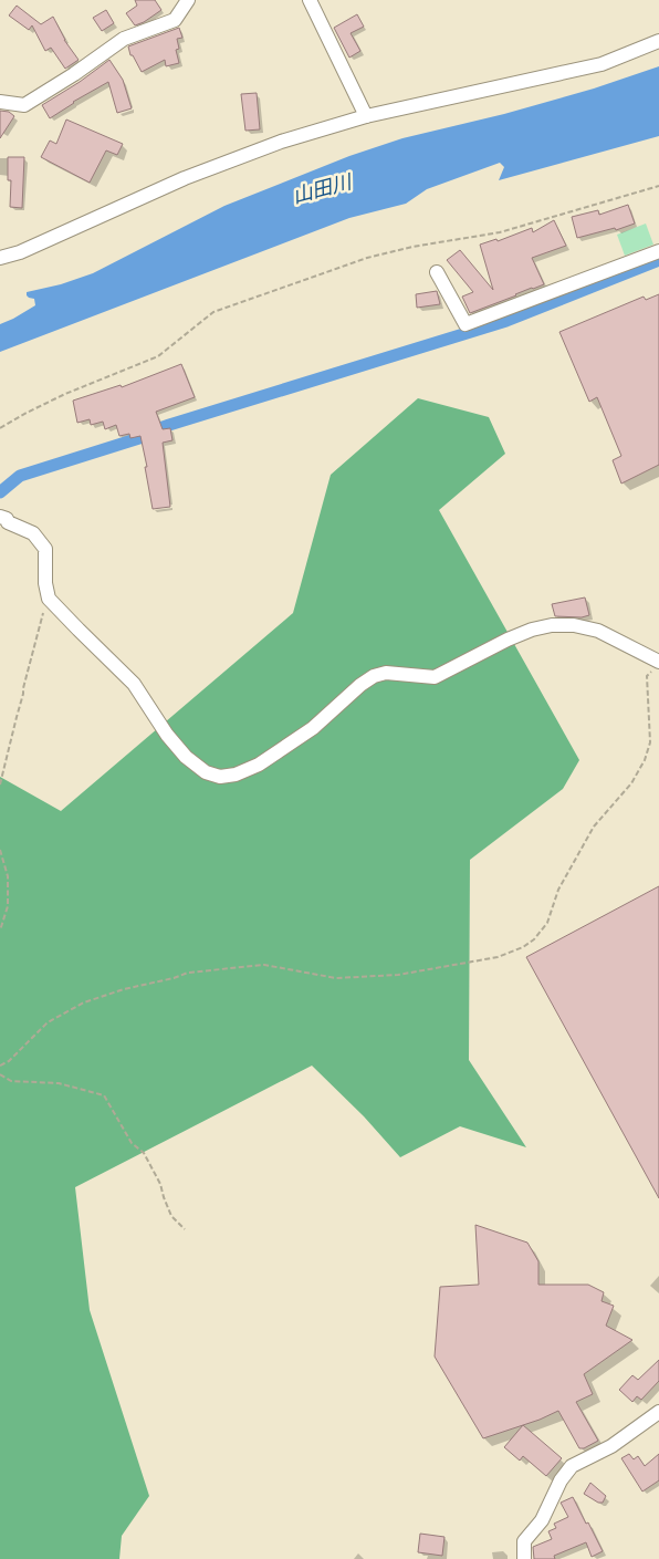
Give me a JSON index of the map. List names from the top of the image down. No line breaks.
{"water":["山田川"]}
